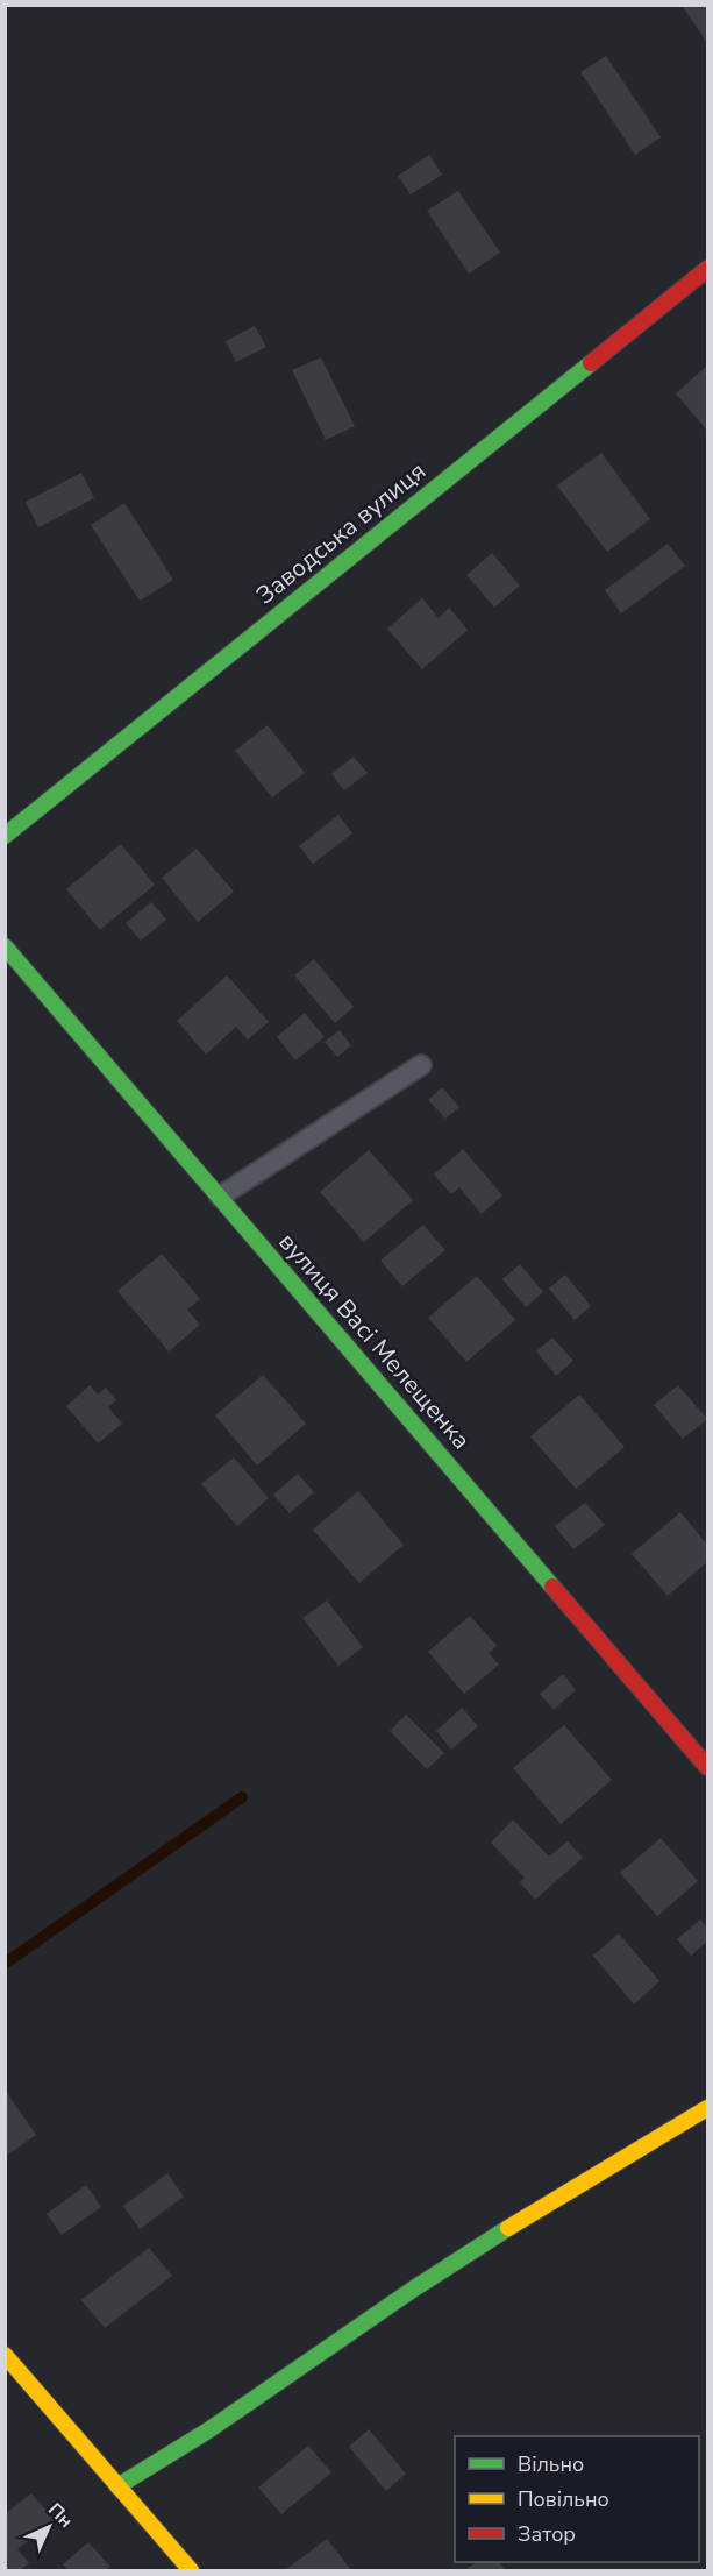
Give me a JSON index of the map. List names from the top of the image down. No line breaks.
{"streets":{"street":["Заводська вулиця","вулиця Васі Мелещенка"]},"legend":["Вільно","Повільно","Затор"],"north":"top right"}
